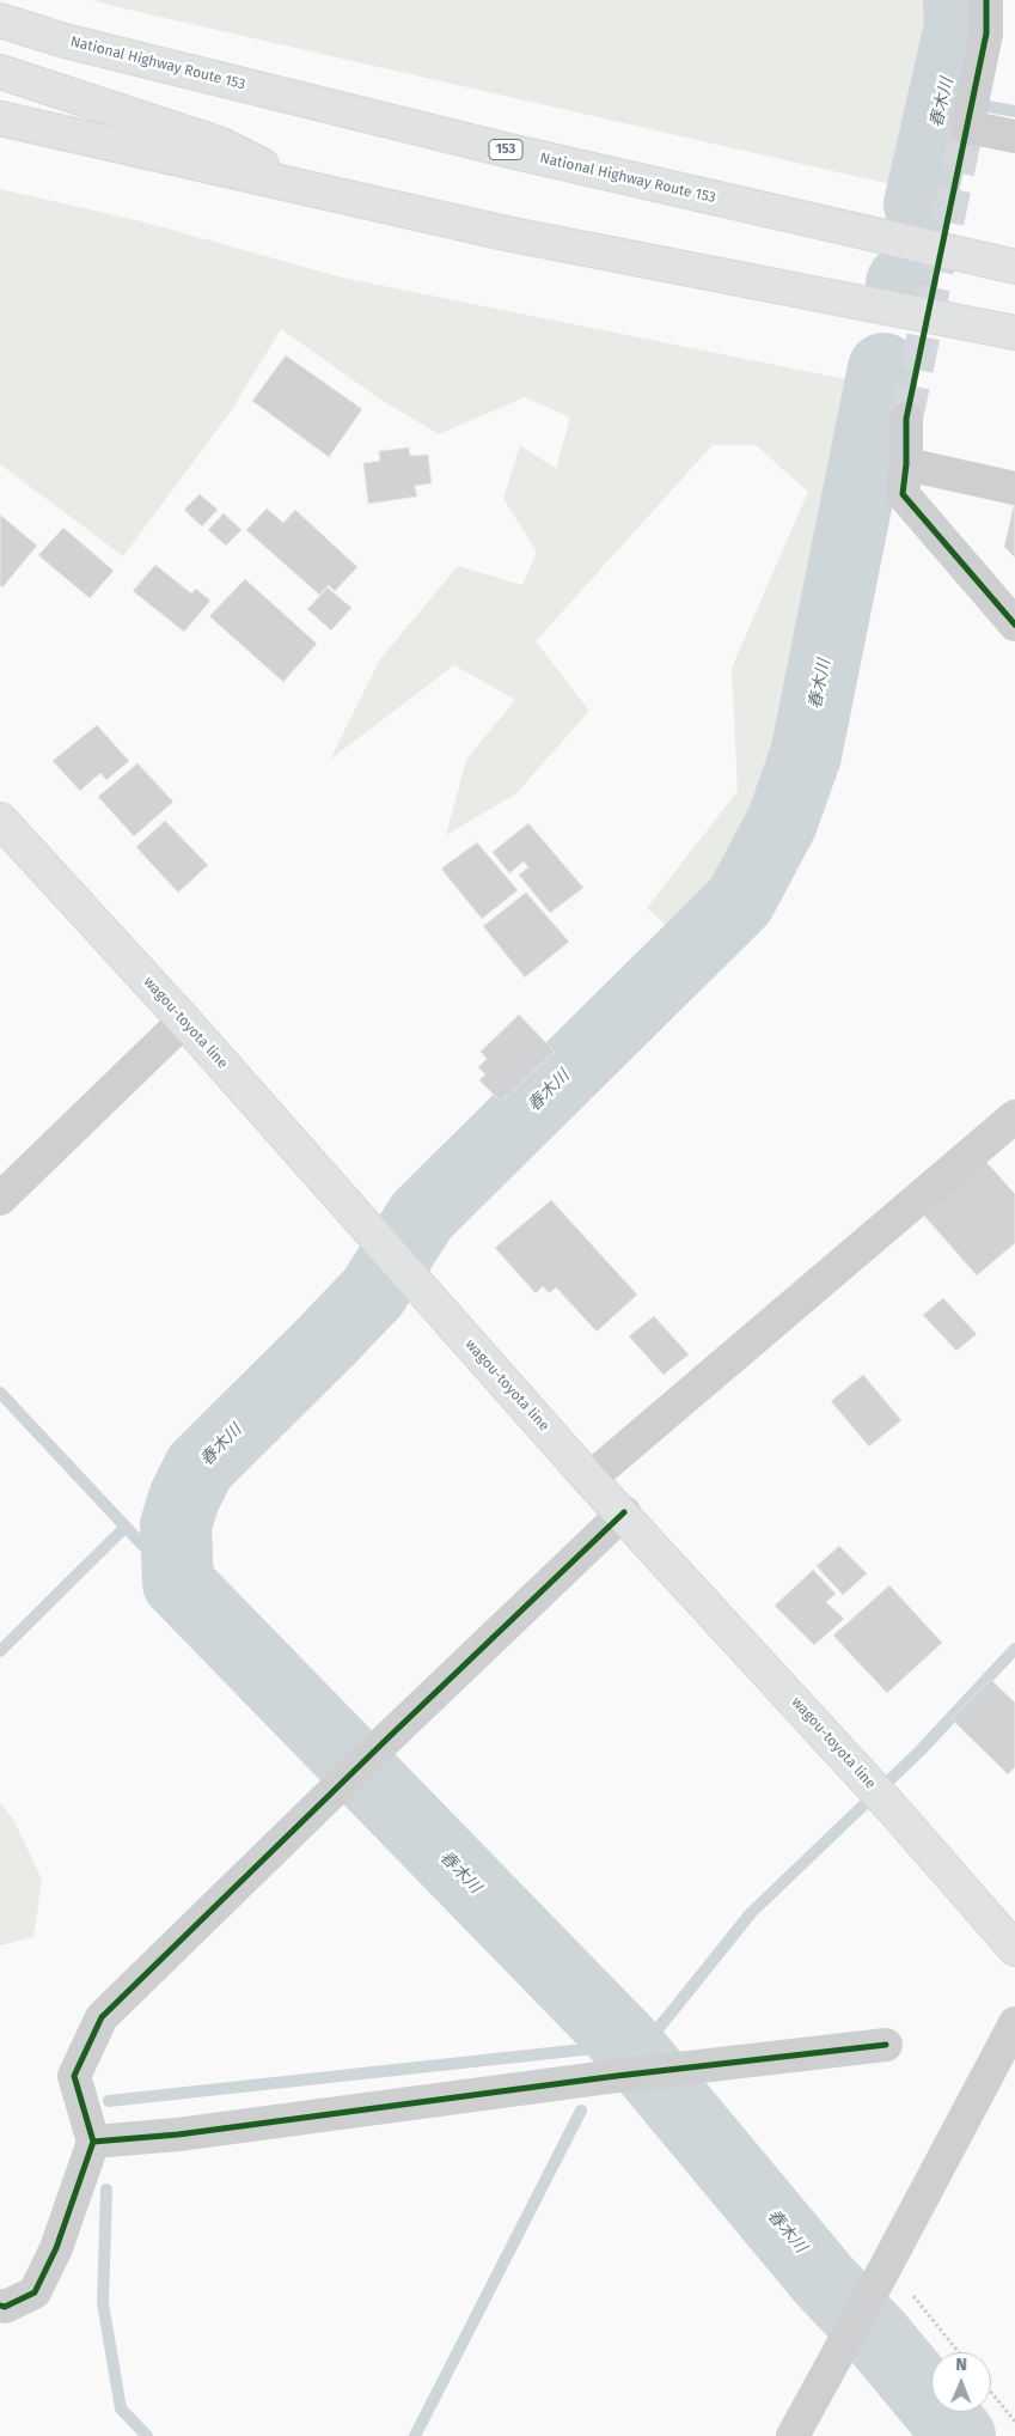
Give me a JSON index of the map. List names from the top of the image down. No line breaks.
{"streets":{"main road":["National Highway Route 153","153","wagou-toyota line"]},"water":["春木川"],"north":"top"}
